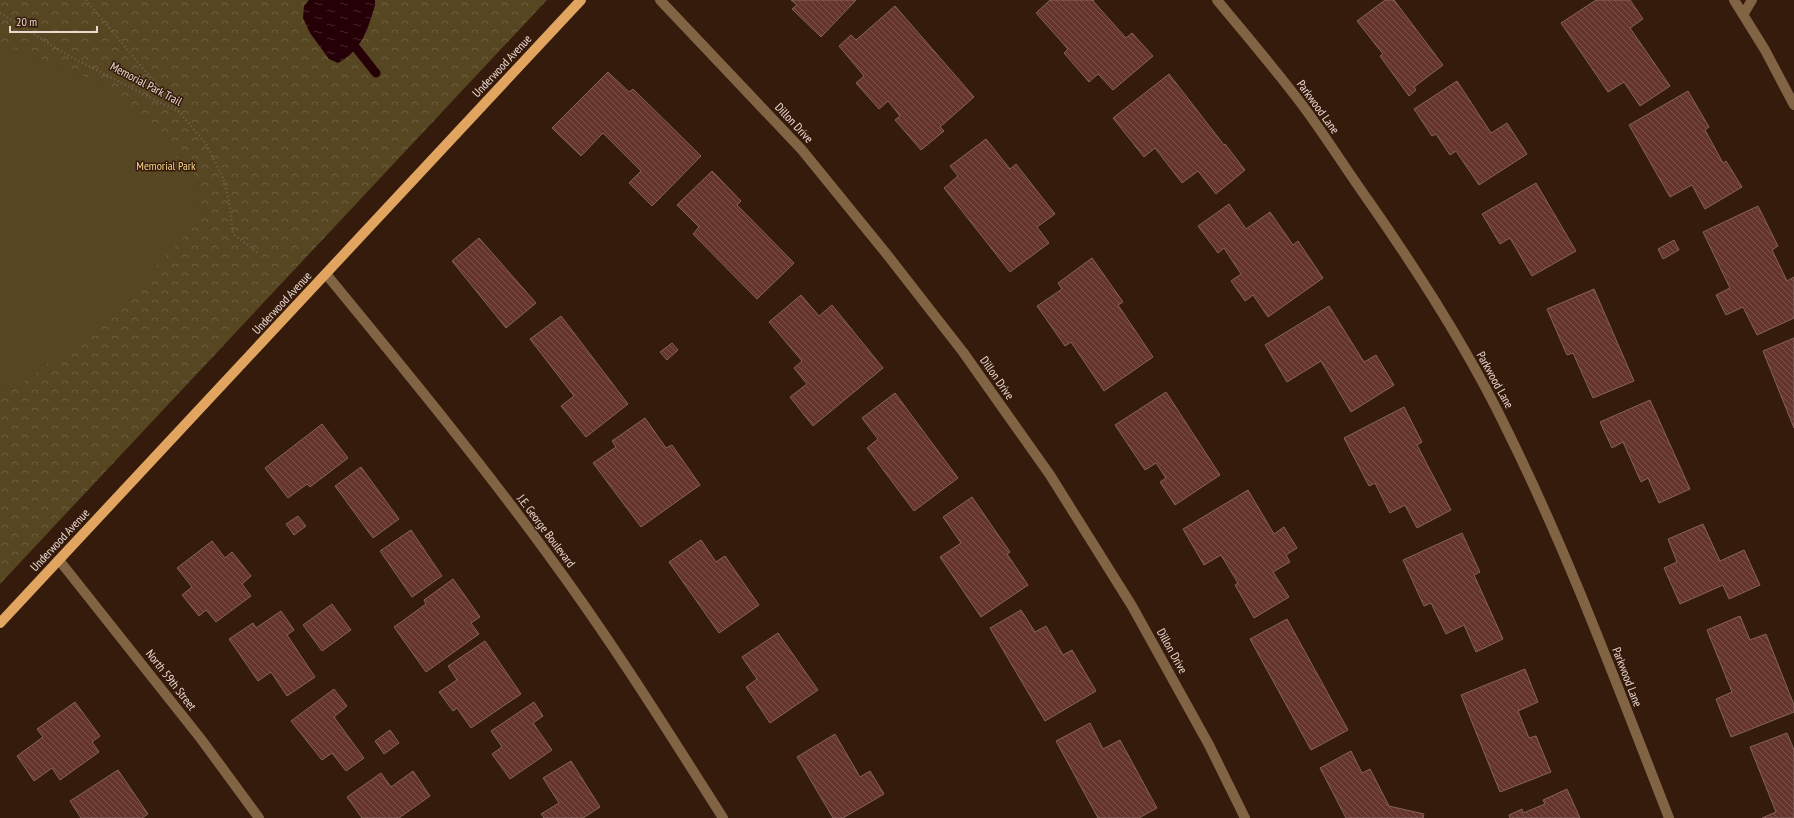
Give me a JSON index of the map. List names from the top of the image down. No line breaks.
{"streets":{"main road":["Underwood Avenue"],"street":["Parkwood Lane","Dillon Drive","J.E. George Boulevard","North 59th Street"],"path":["Memorial Park Trail"]},"crossings":[["Underwood Avenue","J.E. George Boulevard"],["Underwood Avenue","North 59th Street"]],"parks":["Memorial Park"],"scale_bar":"20 m"}
